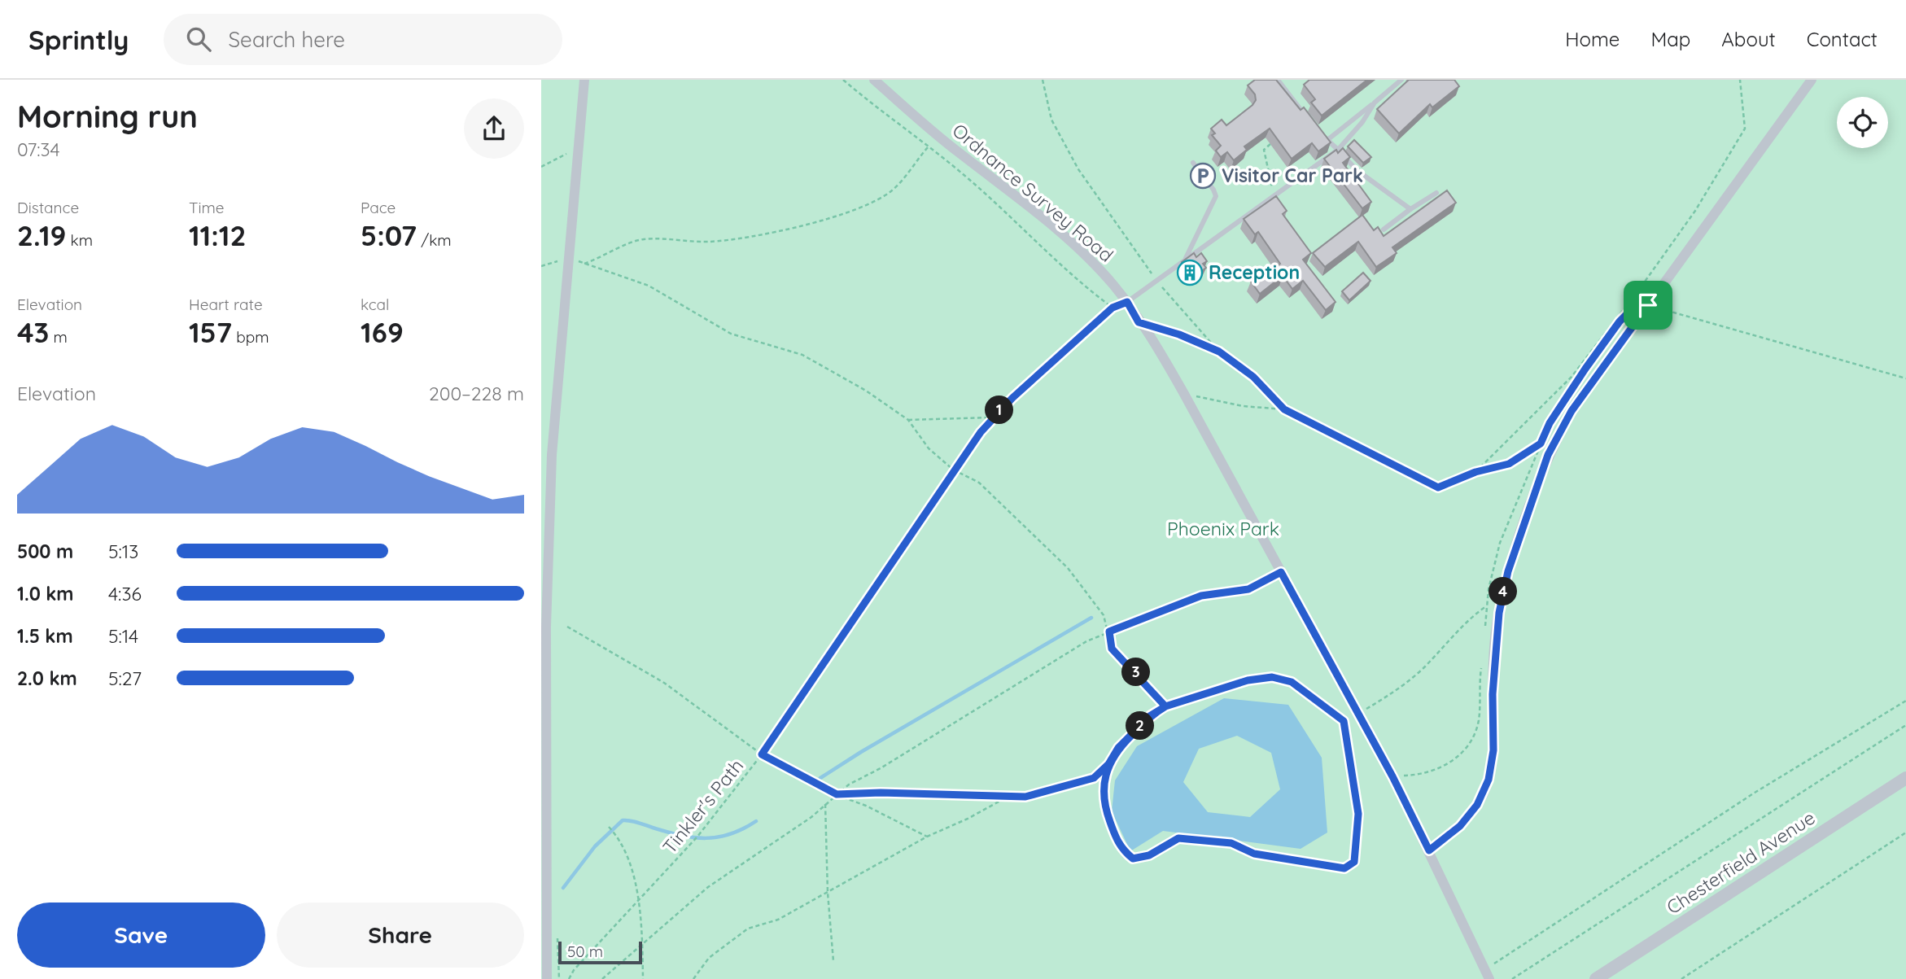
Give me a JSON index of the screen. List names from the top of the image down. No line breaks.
{"streets":{"street":["Ordnance Survey Road","Chesterfield Avenue"],"path":["Tinkler's Path"]},"crossings":[["Ordnance Survey Road","Tinkler's Path"]],"parks":["Phoenix Park"],"places":{"parking":["Visitor Car Park"],"building":["Reception"]},"scale_bar":"50 m","page":{"header":"Sprintly","search":"Search here","nav":["Home","Map","About","Contact"],"heading":["Morning run","07:34"],"stats":[["Distance","2.19 km"],["Time","11:12"],["Pace","5:07 /km"],["Elevation","43 m"],["Heart rate","157 bpm"],["kcal","169"]],"chart":["Elevation","200–228 m"],"pins":["1","4","3","2"],"list":[{"name":"500 m","note":"5:13"},{"name":"1.0 km","note":"4:36"},{"name":"1.5 km","note":"5:14"},{"name":"2.0 km","note":"5:27"}],"buttons":["Save","Share"],"scale":"50 m"}}
